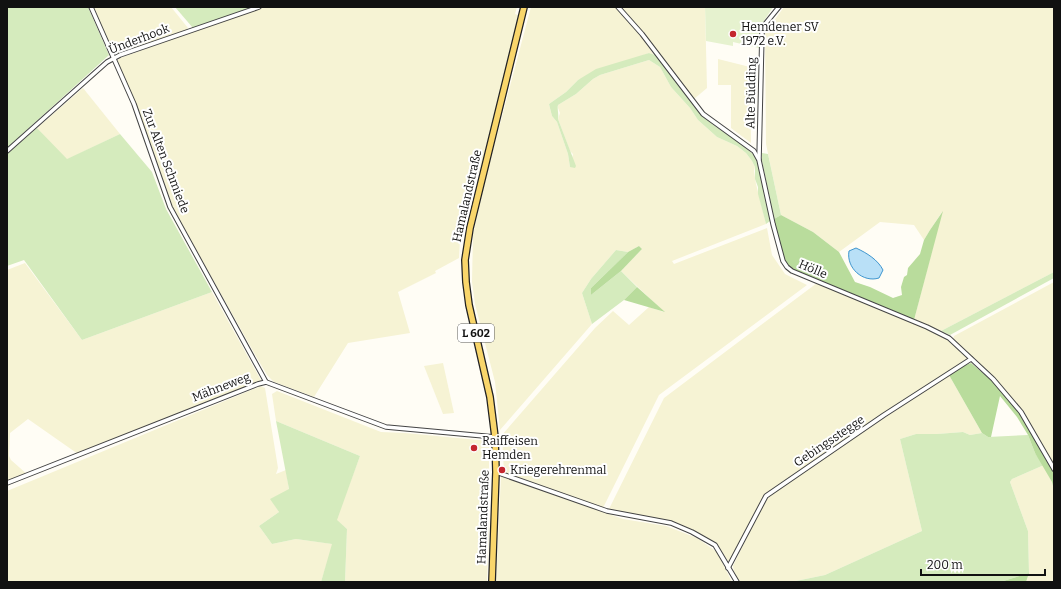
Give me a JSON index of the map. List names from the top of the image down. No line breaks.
{"streets":{"main road":["Hamalandstraße","L 602"],"street":["Ünderhook","Alte Büdding","Zur Alten Schmiede","Hölle","Mähneweg","Gebingsstegge"]},"crossings":[["Ünderhook","Zur Alten Schmiede"],["Alte Büdding","Hölle"],["Zur Alten Schmiede","Mähneweg"],["Hamalandstraße","Mähneweg"],["Hölle","Gebingsstegge"]],"places":["Hemdener SV 1972 e.V.","Raiffeisen Hemden","Kriegerehrenmal"],"scale_bar":"200 m"}
